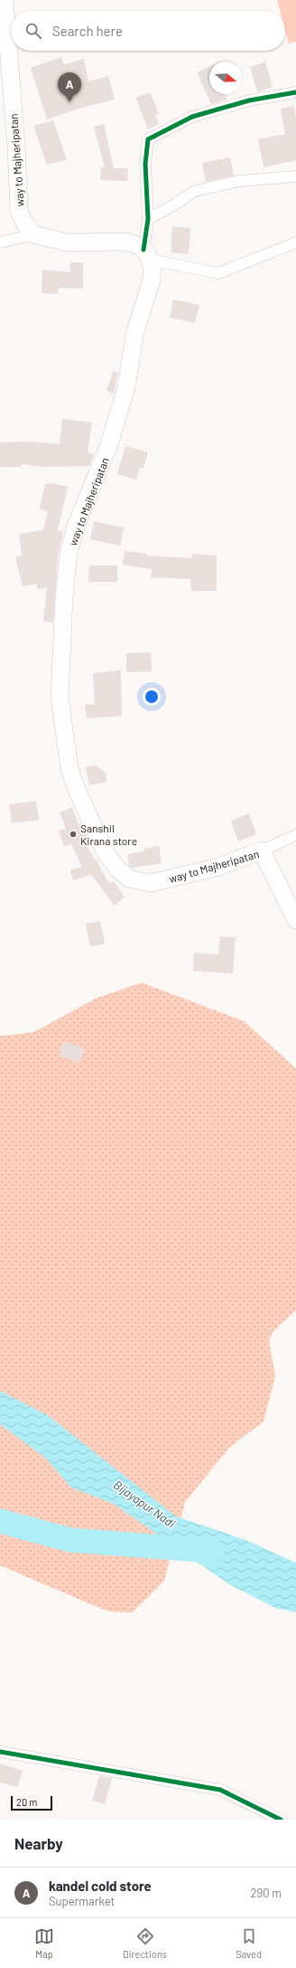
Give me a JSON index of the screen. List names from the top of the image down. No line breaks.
{"streets":{"main road":["way to Majheripatan"]},"water":["Bijayapur Nadi"],"places":["Sanshil Kirana store"],"scale_bar":"20 m","north":"right","page":{"search":"Search here","pins":"A","scale":"20 m","heading":"Nearby","list":[{"mark":"A","name":"kandel cold store","note":"Supermarket","value":"290 m"}],"nav":["Map","Directions","Saved"]}}
